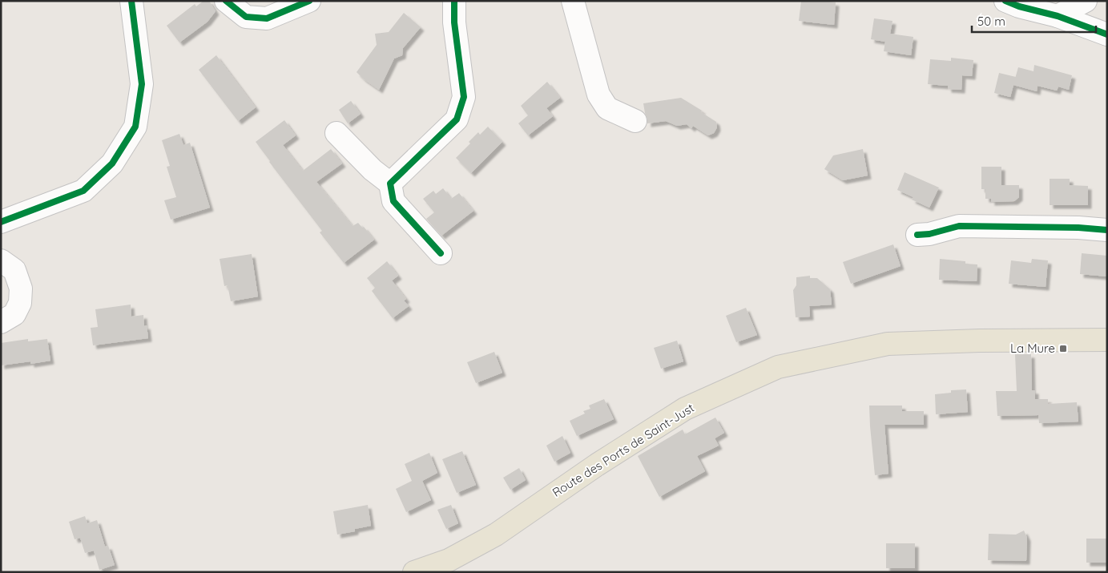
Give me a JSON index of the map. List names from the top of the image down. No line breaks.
{"streets":{"main road":["Route des Ports de Saint-Just"]},"places":{"transit":["La Mure"]},"scale_bar":"50 m"}
